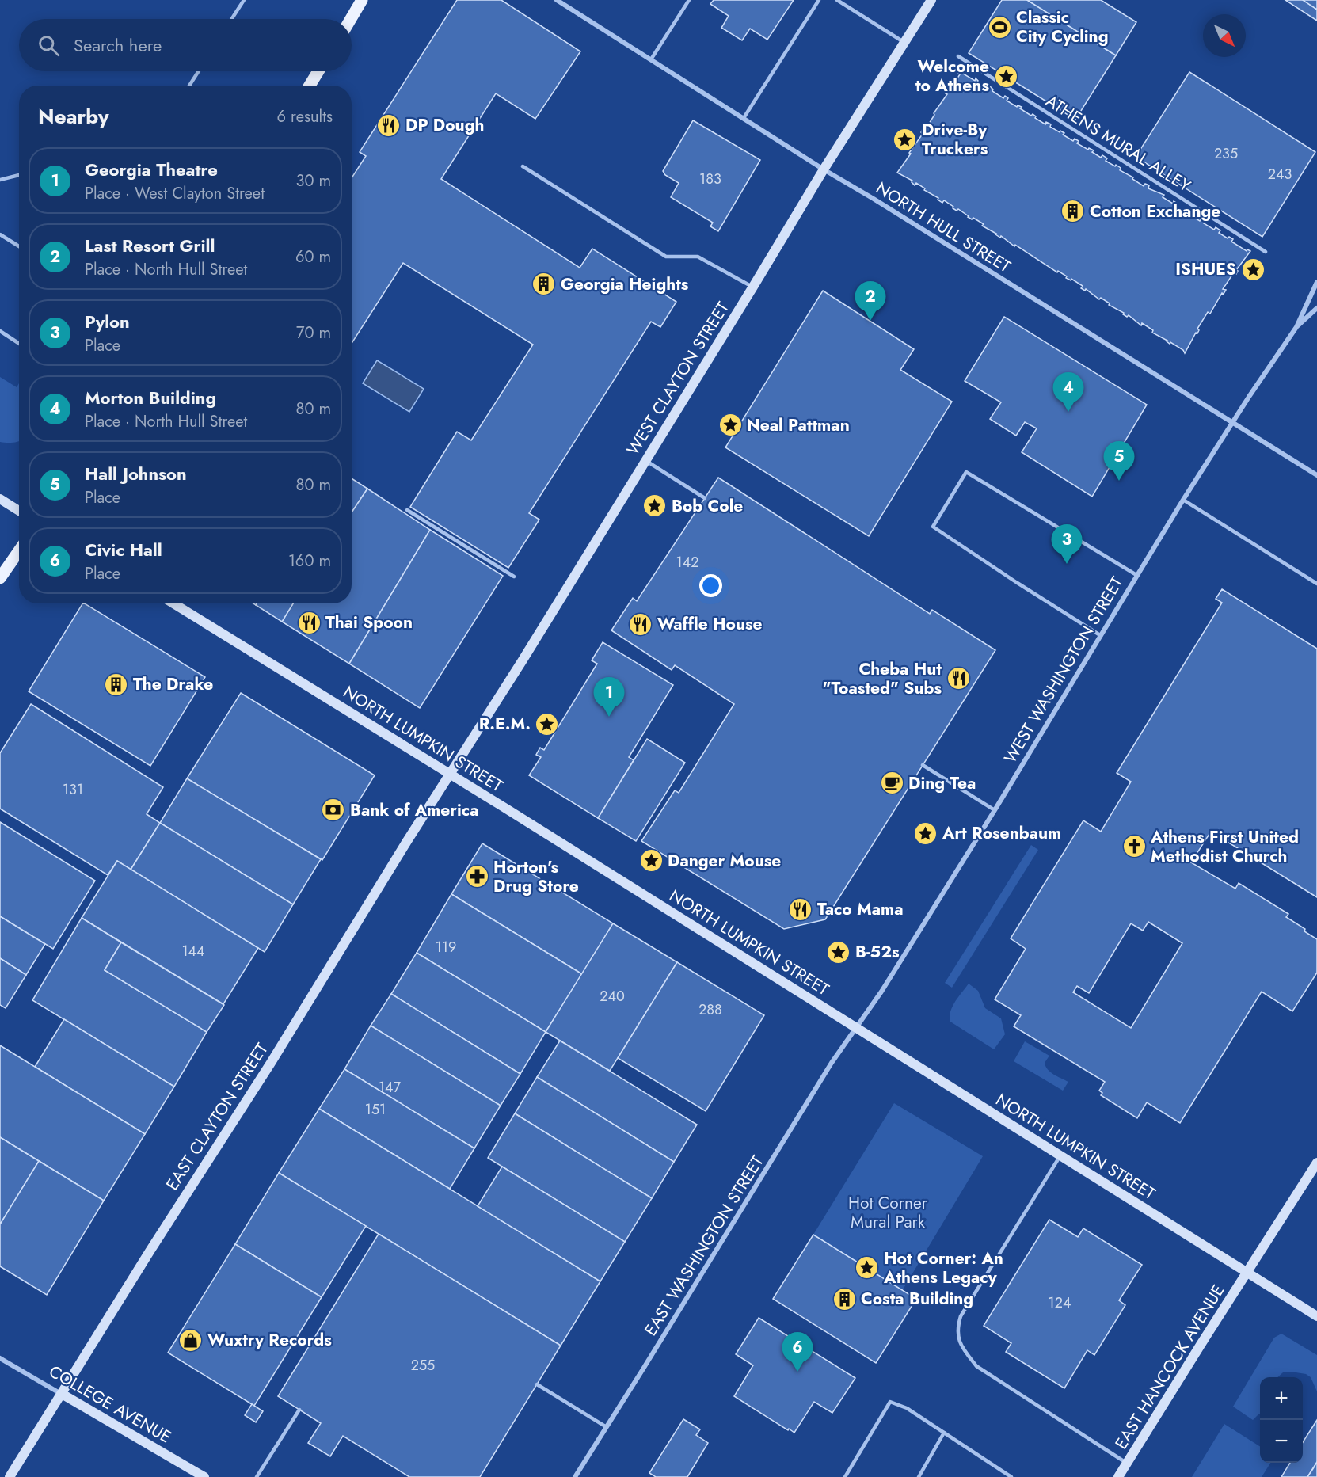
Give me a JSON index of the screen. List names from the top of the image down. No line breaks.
{"streets":{"street":["NORTH HULL STREET","WEST CLAYTON STREET","WEST WASHINGTON STREET","NORTH LUMPKIN STREET","EAST CLAYTON STREET","EAST WASHINGTON STREET","EAST HANCOCK AVENUE","COLLEGE AVENUE"],"lane":["ATHENS MURAL ALLEY"]},"crossings":[["NORTH HULL STREET","WEST CLAYTON STREET"],["NORTH HULL STREET","WEST WASHINGTON STREET"],["WEST CLAYTON STREET","NORTH LUMPKIN STREET"],["WEST CLAYTON STREET","EAST CLAYTON STREET"],["WEST WASHINGTON STREET","NORTH LUMPKIN STREET"],["WEST WASHINGTON STREET","EAST WASHINGTON STREET"],["NORTH LUMPKIN STREET","EAST CLAYTON STREET"],["NORTH LUMPKIN STREET","EAST WASHINGTON STREET"],["NORTH LUMPKIN STREET","EAST HANCOCK AVENUE"],["EAST CLAYTON STREET","COLLEGE AVENUE"]],"parks":["Hot Corner Mural Park"],"places":{"sports":["Classic City Cycling"],"place":["Welcome to Athens","Drive-By Truckers","ISHUES","Neal Pattman","Bob Cole","R.E.M.","Art Rosenbaum","Danger Mouse","B-52s","Hot Corner: An Athens Legacy"],"restaurant":["DP Dough","Thai Spoon","Waffle House","Cheba Hut \"Toasted\" Subs","Taco Mama"],"building":["Cotton Exchange","Georgia Heights","The Drake","Costa Building"],"cafe":["Ding Tea"],"bank":["Bank of America"],"church":["Athens First United Methodist Church"],"pharmacy":["Horton's Drug Store"],"shop":["Wuxtry Records"]},"house_numbers":["235","243","183","142","131","119","144","240","288","147","151","124","255"],"north":"bottom right","page":{"search":"Search here","heading":["Nearby","6 results"],"list":[{"mark":"1","name":"Georgia Theatre","note":"Place · West Clayton Street","value":"30 m"},{"mark":"2","name":"Last Resort Grill","note":"Place · North Hull Street","value":"60 m"},{"mark":"3","name":"Pylon","note":"Place","value":"70 m"},{"mark":"4","name":"Morton Building","note":"Place · North Hull Street","value":"80 m"},{"mark":"5","name":"Hall Johnson","note":"Place","value":"80 m"},{"mark":"6","name":"Civic Hall","note":"Place","value":"160 m"}],"pins":["2","4","5","3","1","6"],"map_buttons":["+","−"]}}
